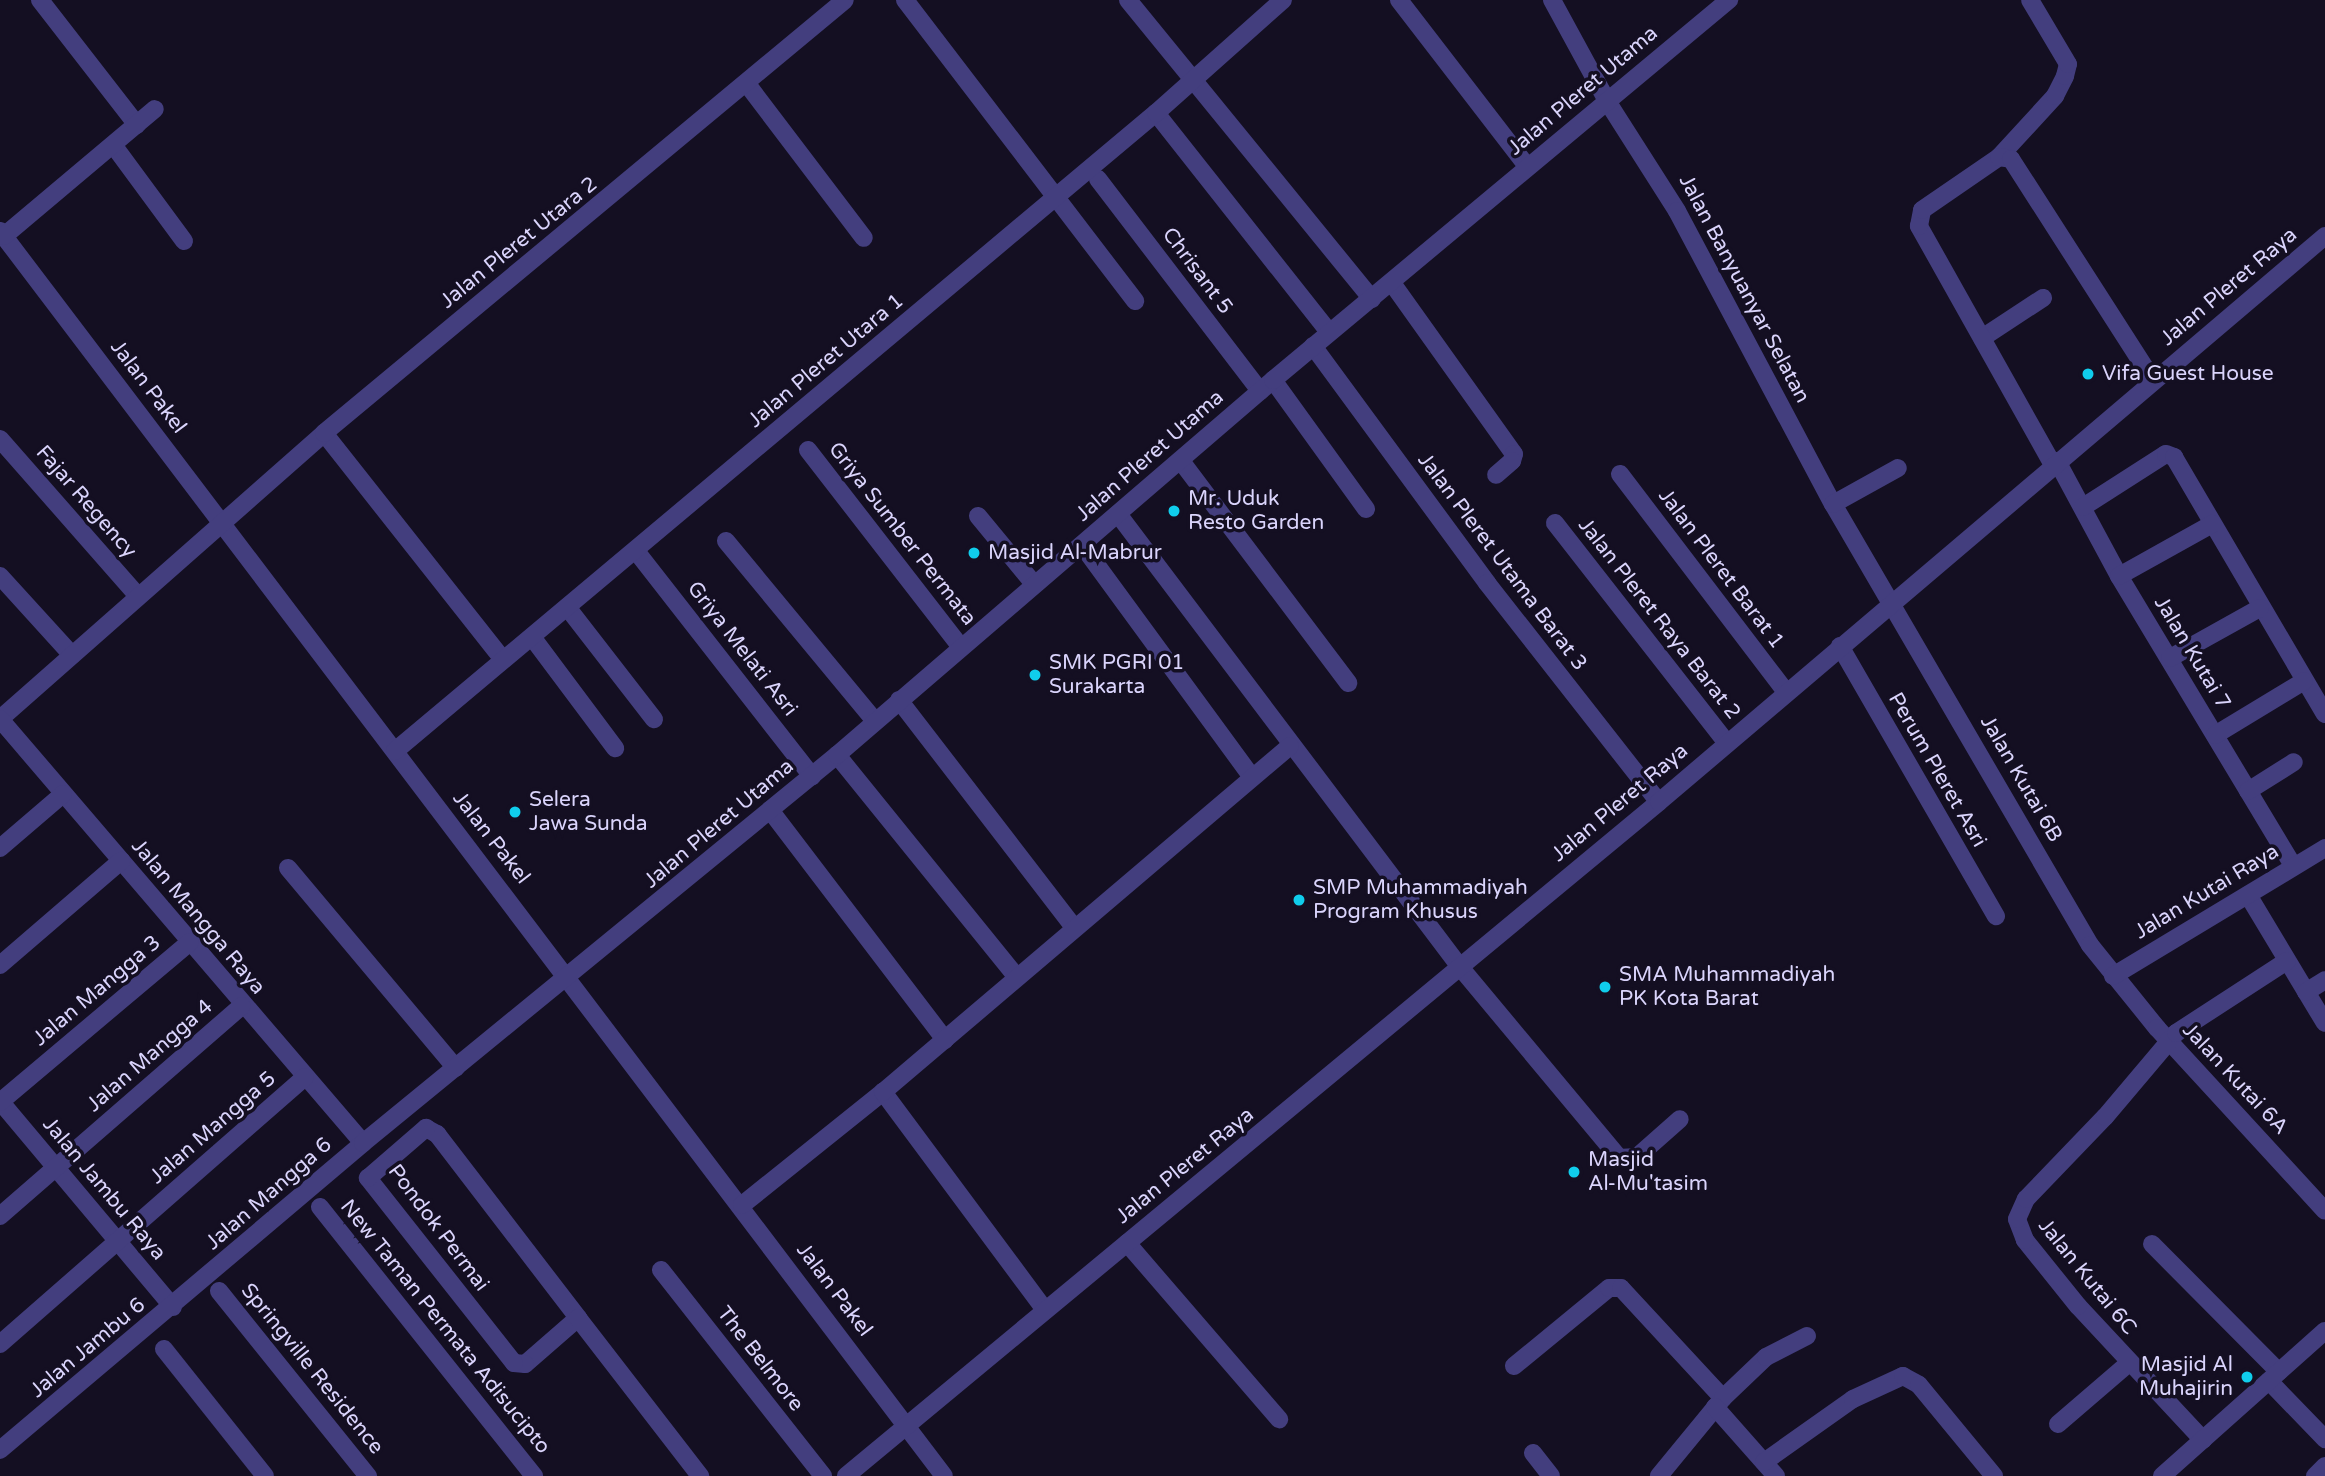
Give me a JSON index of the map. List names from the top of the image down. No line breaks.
{"streets":{"street":["Jalan Pleret Utama","Jalan Pleret Utara 2","Chrisant 5","Jalan Pleret Raya","Jalan Banyuanyar Selatan","Jalan Pleret Utara 1","Jalan Pakel","Fajar Regency","Griya Sumber Permata","Jalan Pleret Utama Barat 3","Jalan Pleret Barat 1","Jalan Pleret Raya Barat 2","Griya Melati Asri","Jalan Kutai 7","Perum Pleret Asri","Jalan Kutai 6B","Jalan Kutai Raya","Jalan Mangga Raya","Jalan Mangga 3","Jalan Mangga 4","Jalan Kutai 6A","Jalan Mangga 5","Jalan Jambu Raya","Jalan Mangga 6","Pondok Permai","Jalan Kutai 6C","New Taman Permata Adisucipto","Jalan Jambu 6","The Belmore","Springville Residence"]},"crossings":[["Jalan Pleret Utama","Chrisant 5"],["Jalan Pleret Utama","Jalan Banyuanyar Selatan"],["Jalan Pleret Utama","Jalan Pakel"],["Jalan Pleret Utama","Griya Sumber Permata"],["Jalan Pleret Utama","Jalan Pleret Utama Barat 3"],["Jalan Pleret Utama","Griya Melati Asri"],["Jalan Pleret Utama","Jalan Mangga 6"],["Jalan Pleret Utara 2","Jalan Pakel"],["Jalan Pleret Utara 2","Fajar Regency"],["Jalan Pleret Utara 2","Jalan Mangga Raya"],["Jalan Pleret Raya","Jalan Banyuanyar Selatan"],["Jalan Pleret Raya","Jalan Pakel"],["Jalan Pleret Raya","Jalan Pleret Utama Barat 3"],["Jalan Pleret Raya","Jalan Pleret Barat 1"],["Jalan Pleret Raya","Jalan Pleret Raya Barat 2"],["Jalan Pleret Raya","Jalan Kutai 7"],["Jalan Pleret Raya","Perum Pleret Asri"],["Jalan Pleret Raya","Jalan Kutai 6B"],["Jalan Banyuanyar Selatan","Jalan Kutai 6B"],["Jalan Pleret Utara 1","Jalan Pakel"],["Jalan Pleret Utara 1","Griya Melati Asri"],["Jalan Kutai 7","Jalan Kutai Raya"],["Jalan Kutai 6B","Jalan Kutai Raya"],["Jalan Kutai 6B","Jalan Kutai 6A"],["Jalan Kutai Raya","Jalan Kutai 6A"],["Jalan Mangga Raya","Jalan Mangga 3"],["Jalan Mangga Raya","Jalan Mangga 4"],["Jalan Mangga Raya","Jalan Mangga 5"],["Jalan Mangga Raya","Jalan Mangga 6"],["Jalan Mangga 3","Jalan Jambu Raya"],["Jalan Mangga 4","Jalan Jambu Raya"],["Jalan Kutai 6A","Jalan Kutai 6C"],["Jalan Mangga 5","Jalan Jambu Raya"],["Jalan Jambu Raya","Jalan Mangga 6"],["Jalan Jambu Raya","Jalan Jambu 6"],["Jalan Mangga 6","Jalan Jambu 6"]],"places":["Vifa Guest House","Mr. Uduk Resto Garden","Masjid Al-Mabrur","SMK PGRI 01 Surakarta","Selera Jawa Sunda","SMP Muhammadiyah Program Khusus","SMA Muhammadiyah PK Kota Barat","Masjid Al-Mu'tasim","Masjid Al Muhajirin"]}
